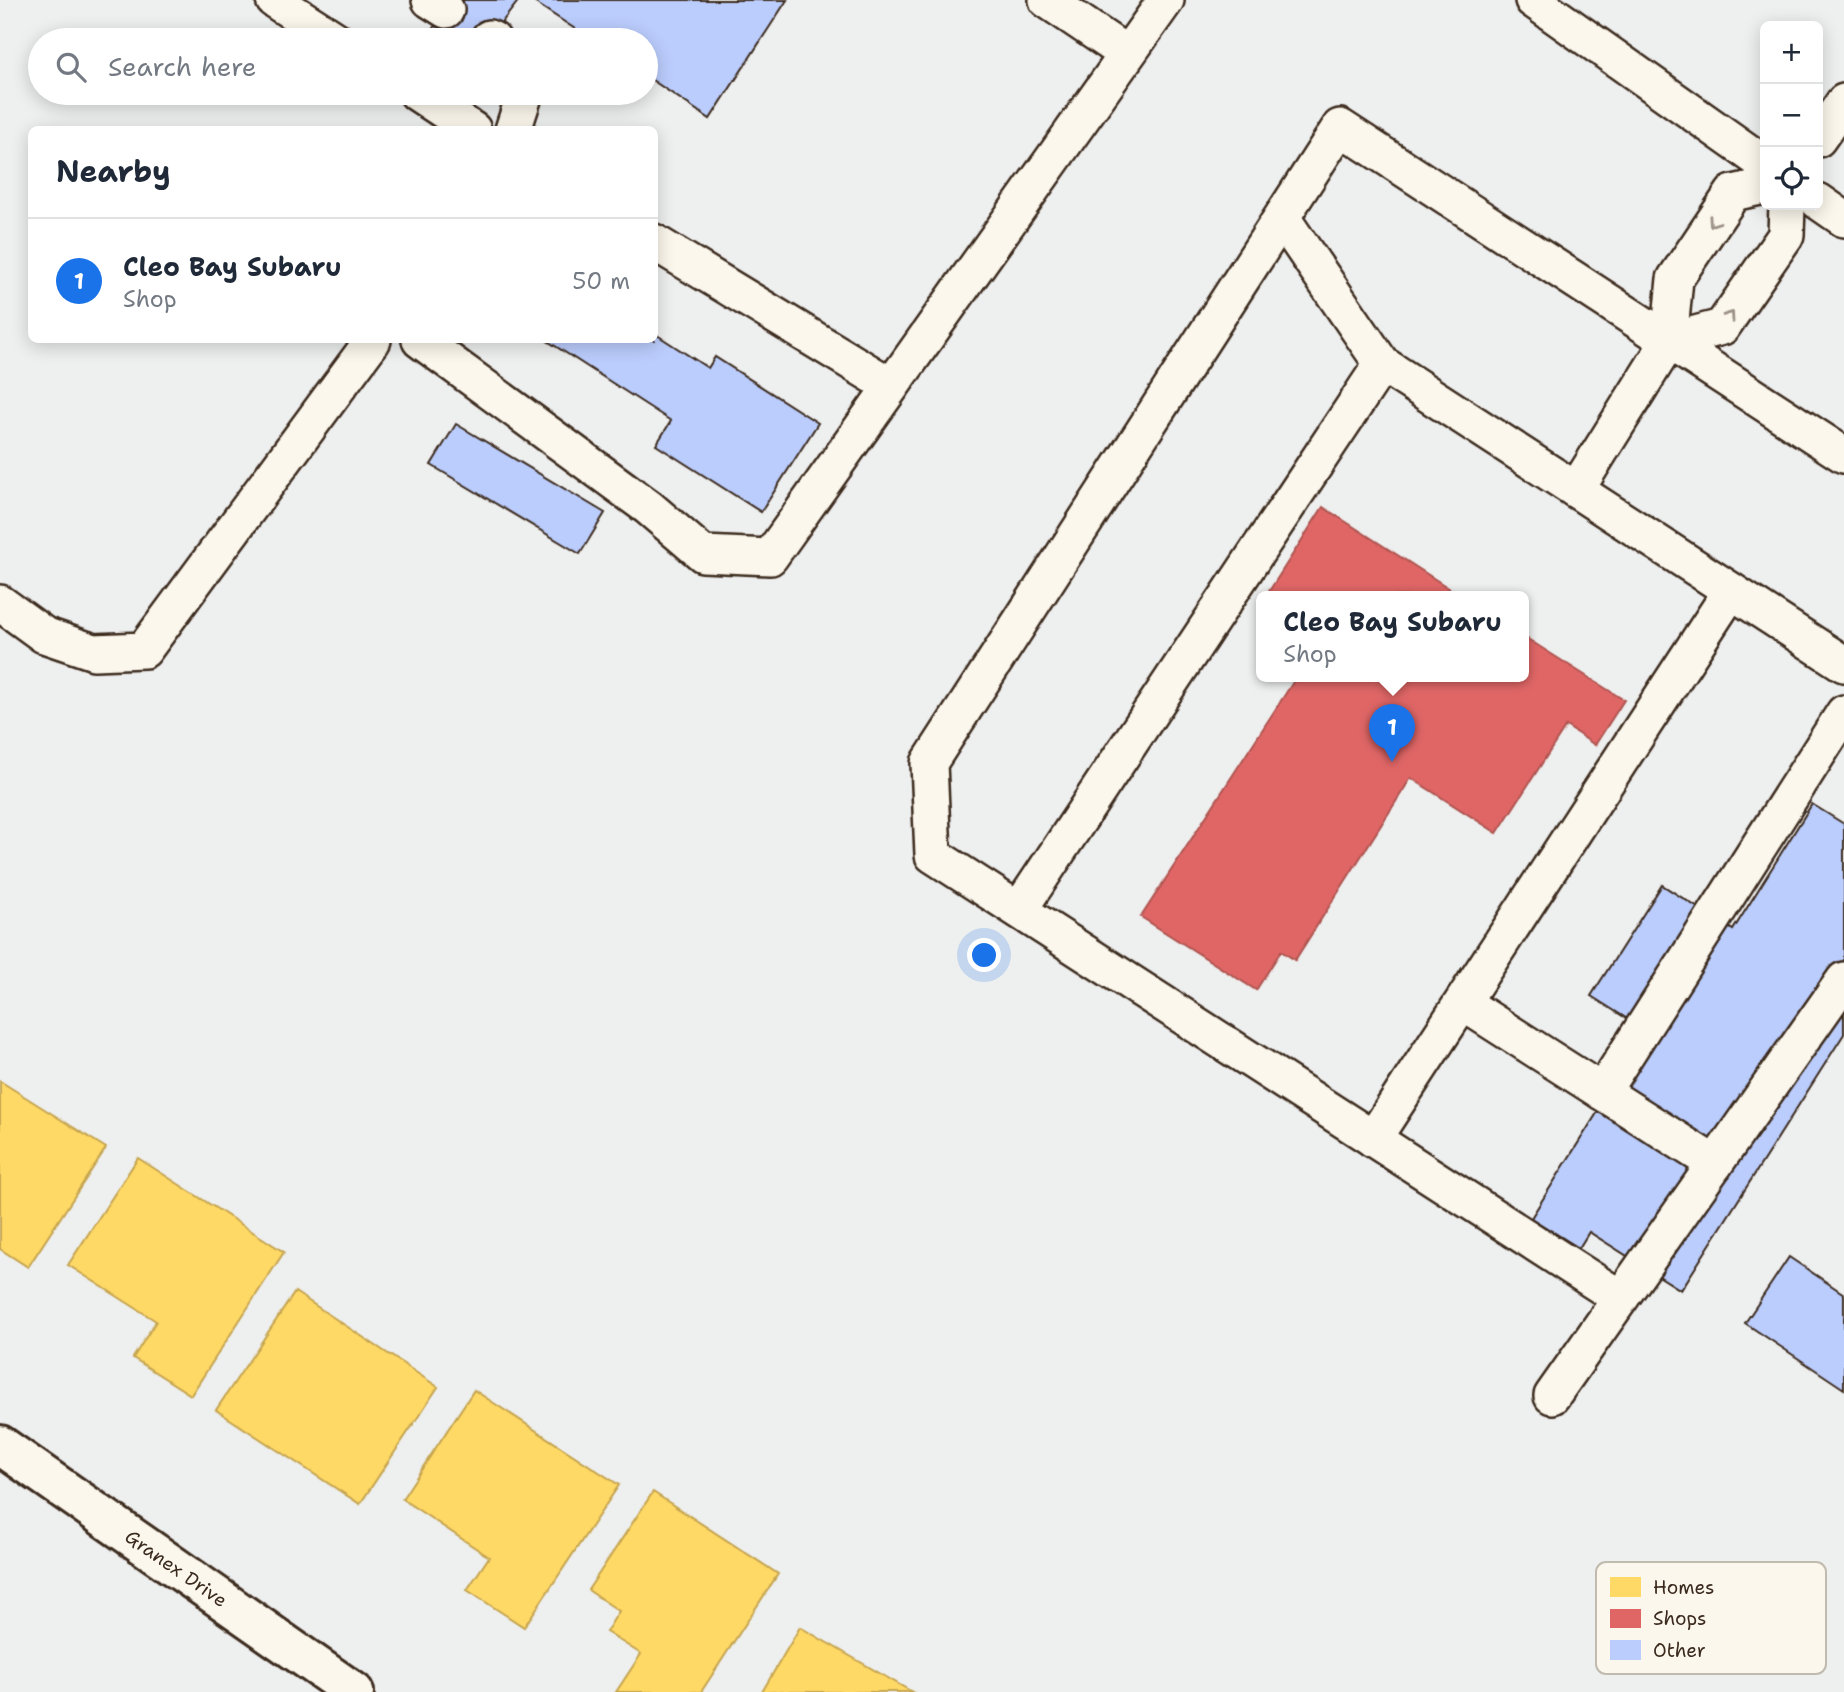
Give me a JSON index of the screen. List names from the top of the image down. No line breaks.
{"streets":{"street":["Granex Drive"]},"legend":["Homes","Shops","Other"],"page":{"map_buttons":["+","−"],"search":"Search here","heading":"Nearby","list":[{"mark":"1","name":"Cleo Bay Subaru","note":"Shop","value":"50 m"}],"popup":["Cleo Bay Subaru","Shop"],"pins":"1"}}
